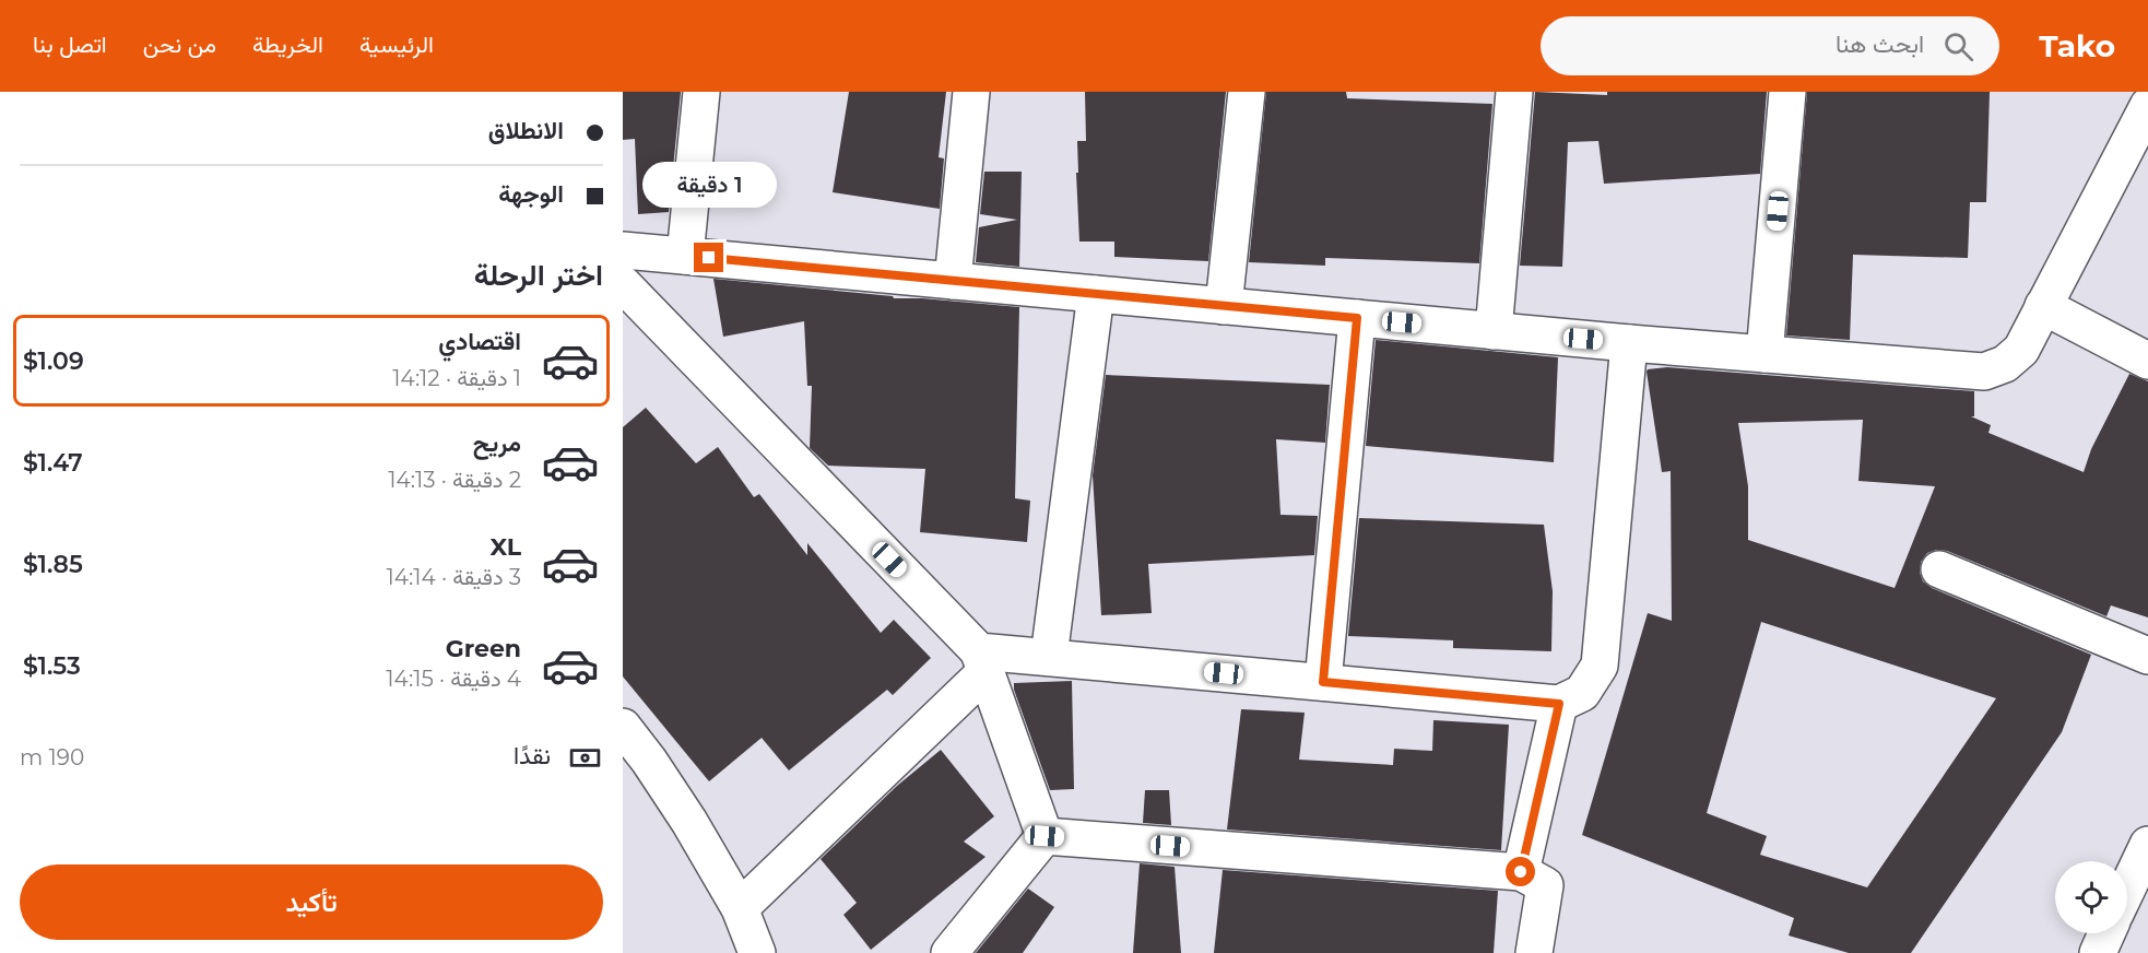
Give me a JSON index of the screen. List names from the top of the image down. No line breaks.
{"page":{"header":"Tako","search":"ابحث هنا","nav":["الرئيسية","الخريطة","من نحن","اتصل بنا"],"banner":["الانطلاق","الوجهة"],"bubble":"1 دقيقة","heading":"اختر الرحلة","list":[{"name":"اقتصادي","note":"1 دقيقة · 14:12","value":"$1.09"},{"name":"مريح","note":"2 دقيقة · 14:13","value":"$1.47"},{"name":"XL","note":"3 دقيقة · 14:14","value":"$1.85"},{"name":"Green","note":"4 دقيقة · 14:15","value":"$1.53"}],"pay":["نقدًا","190 m"],"buttons":"تأكيد"}}
